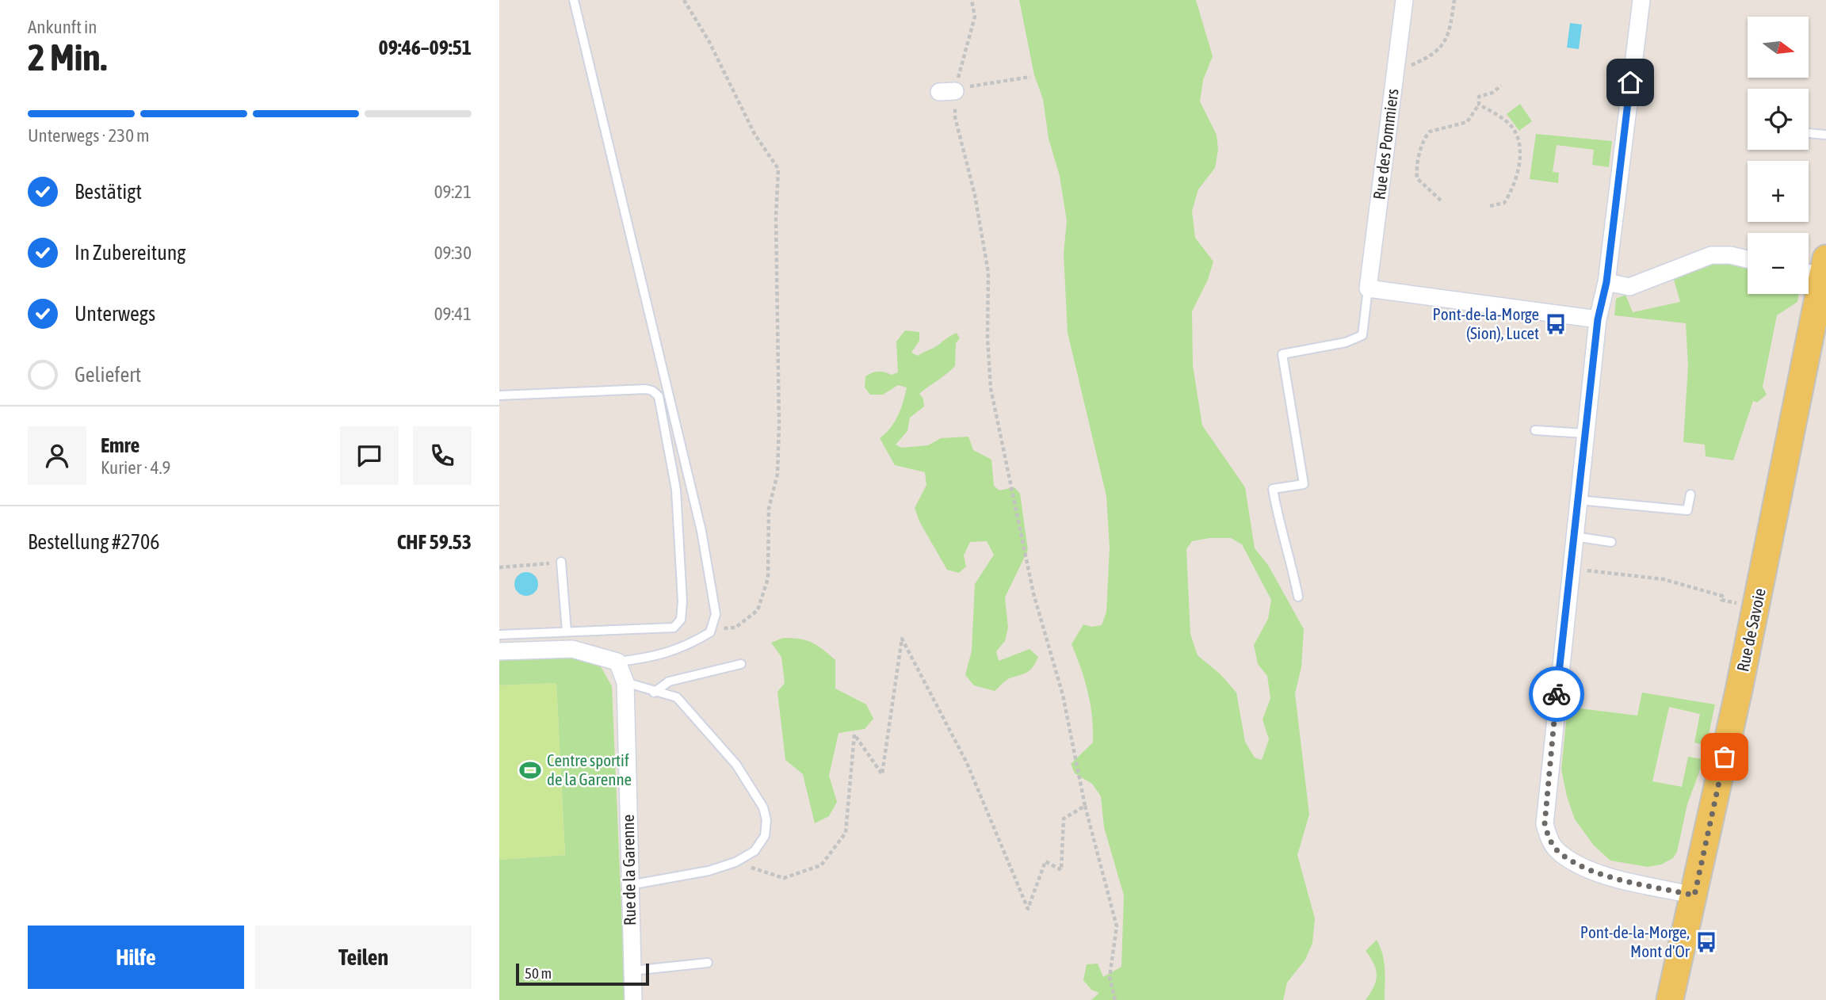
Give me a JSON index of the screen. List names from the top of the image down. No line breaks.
{"streets":{"main road":["Rue de Savoie"],"street":["Rue des Pommiers","Rue de la Garenne"]},"places":{"bus stop":["Pont-de-la-Morge (Sion), Lucet","Pont-de-la-Morge, Mont d'Or"],"sports":["Centre sportif de la Garenne"]},"scale_bar":"50 m","north":"right","page":{"heading":["2 Min.","Ankunft in","09:46–09:51"],"panel":["Emre","Kurier · 4.9","Bestellung #2706","CHF 59.53"],"map_buttons":["+","−"],"bar":"Unterwegs · 230 m","list":[["Bestätigt","09:21"],["In Zubereitung","09:30"],["Unterwegs","09:41"],"Geliefert"],"buttons":["Hilfe","Teilen"],"scale":"50 m"}}
